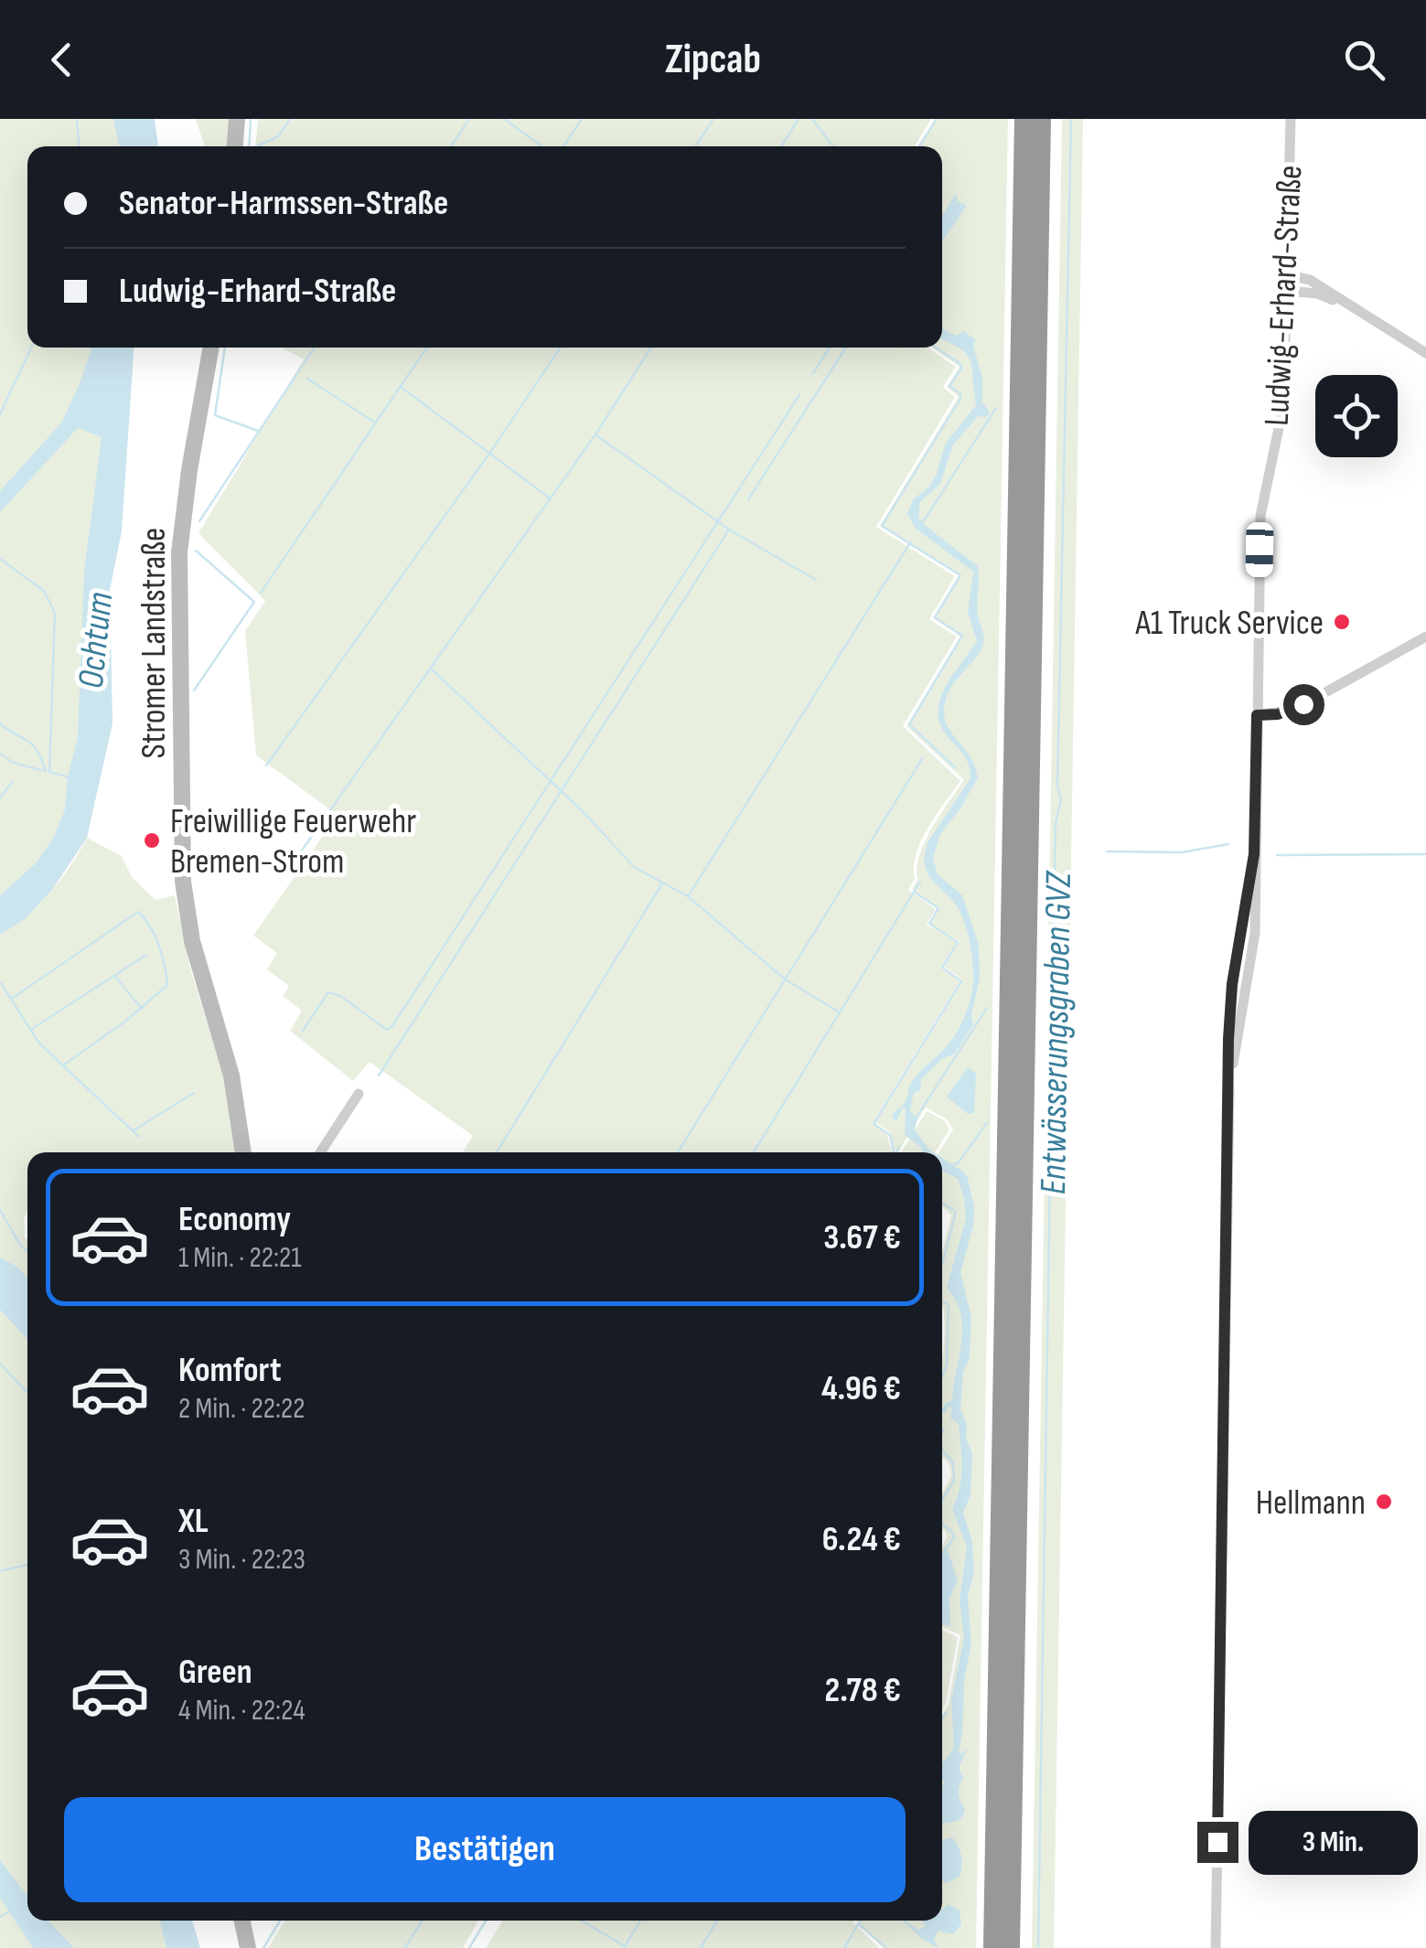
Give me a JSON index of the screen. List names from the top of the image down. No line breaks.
{"streets":{"main road":["Stromer Landstraße"],"street":["Ludwig-Erhard-Straße"]},"water":["Ochtum","Entwässerungsgraben GVZ"],"places":["A1 Truck Service","Freiwillige Feuerwehr Bremen-Strom","Hellmann"],"page":{"header":"Zipcab","banner":["Senator-Harmssen-Straße","Ludwig-Erhard-Straße"],"list":[{"name":"Economy","note":"1 Min. · 22:21","value":"3.67 €"},{"name":"Komfort","note":"2 Min. · 22:22","value":"4.96 €"},{"name":"XL","note":"3 Min. · 22:23","value":"6.24 €"},{"name":"Green","note":"4 Min. · 22:24","value":"2.78 €"}],"buttons":"Bestätigen","bubble":"3 Min."}}
